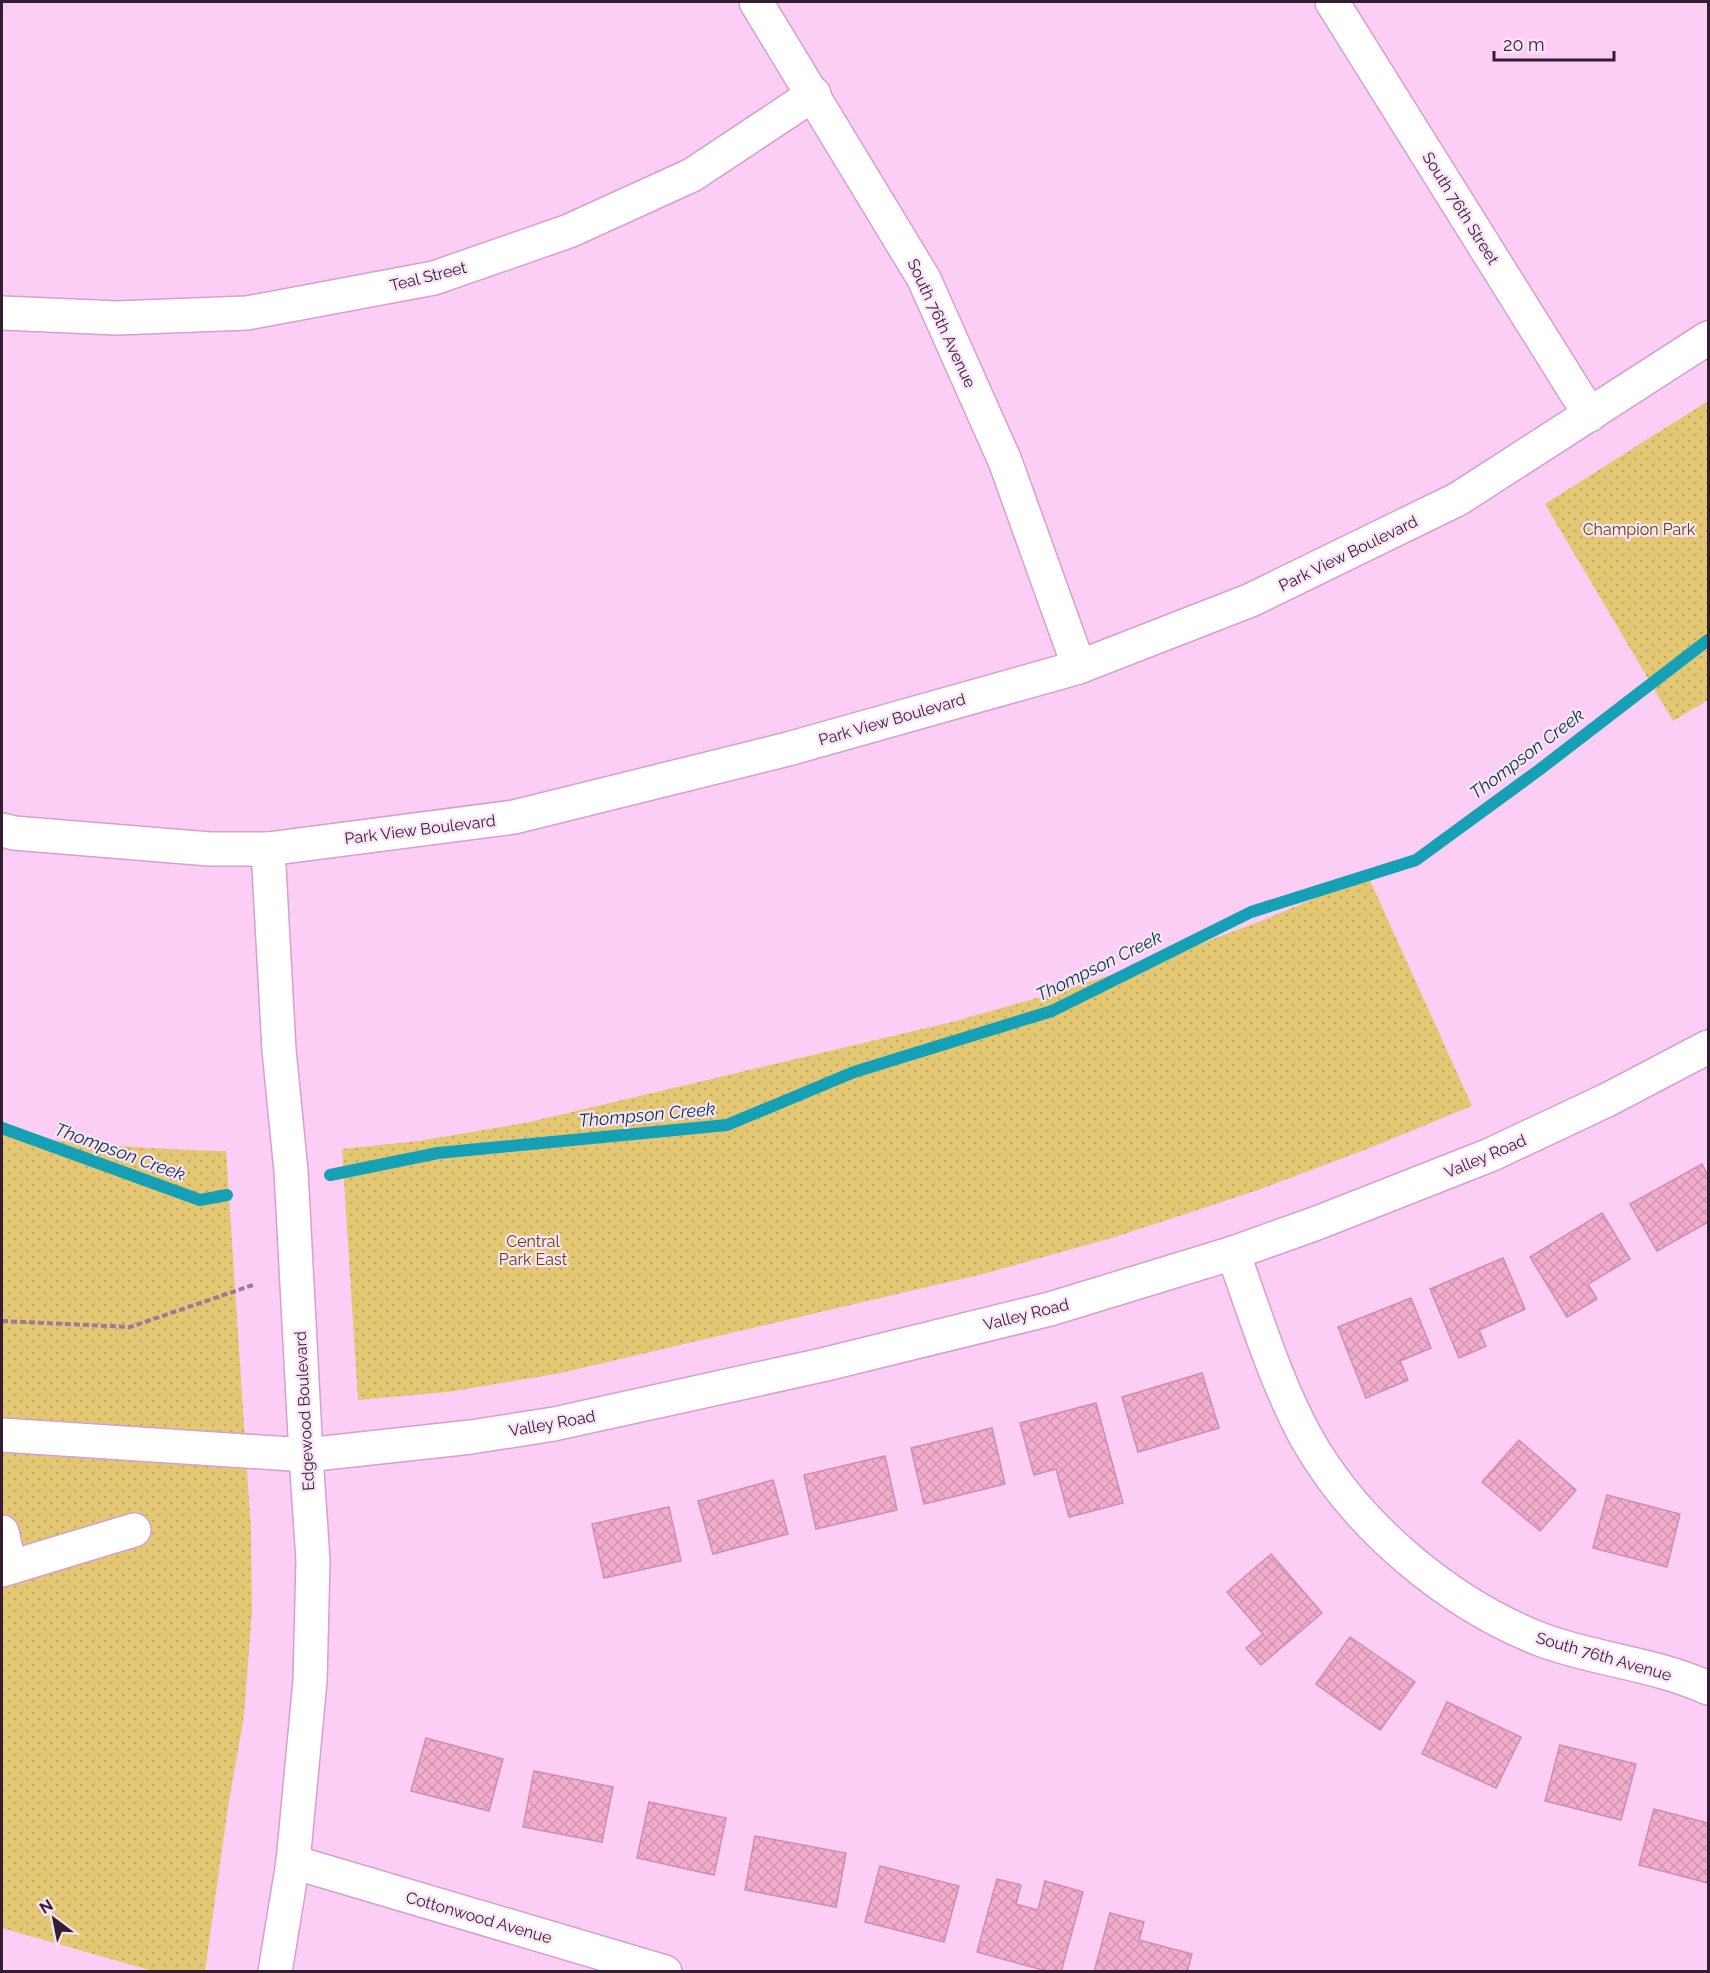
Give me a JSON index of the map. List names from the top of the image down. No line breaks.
{"streets":{"street":["South 76th Street","Teal Street","South 76th Avenue","Park View Boulevard","Valley Road","Edgewood Boulevard","Cottonwood Avenue"]},"crossings":[["South 76th Street","Park View Boulevard"],["Teal Street","South 76th Avenue"],["South 76th Avenue","Park View Boulevard"],["South 76th Avenue","Valley Road"],["Park View Boulevard","Edgewood Boulevard"],["Valley Road","Edgewood Boulevard"],["Edgewood Boulevard","Cottonwood Avenue"]],"water":["Thompson Creek"],"parks":["Champion Park","Central Park East"],"scale_bar":"20 m","north":"top left"}
